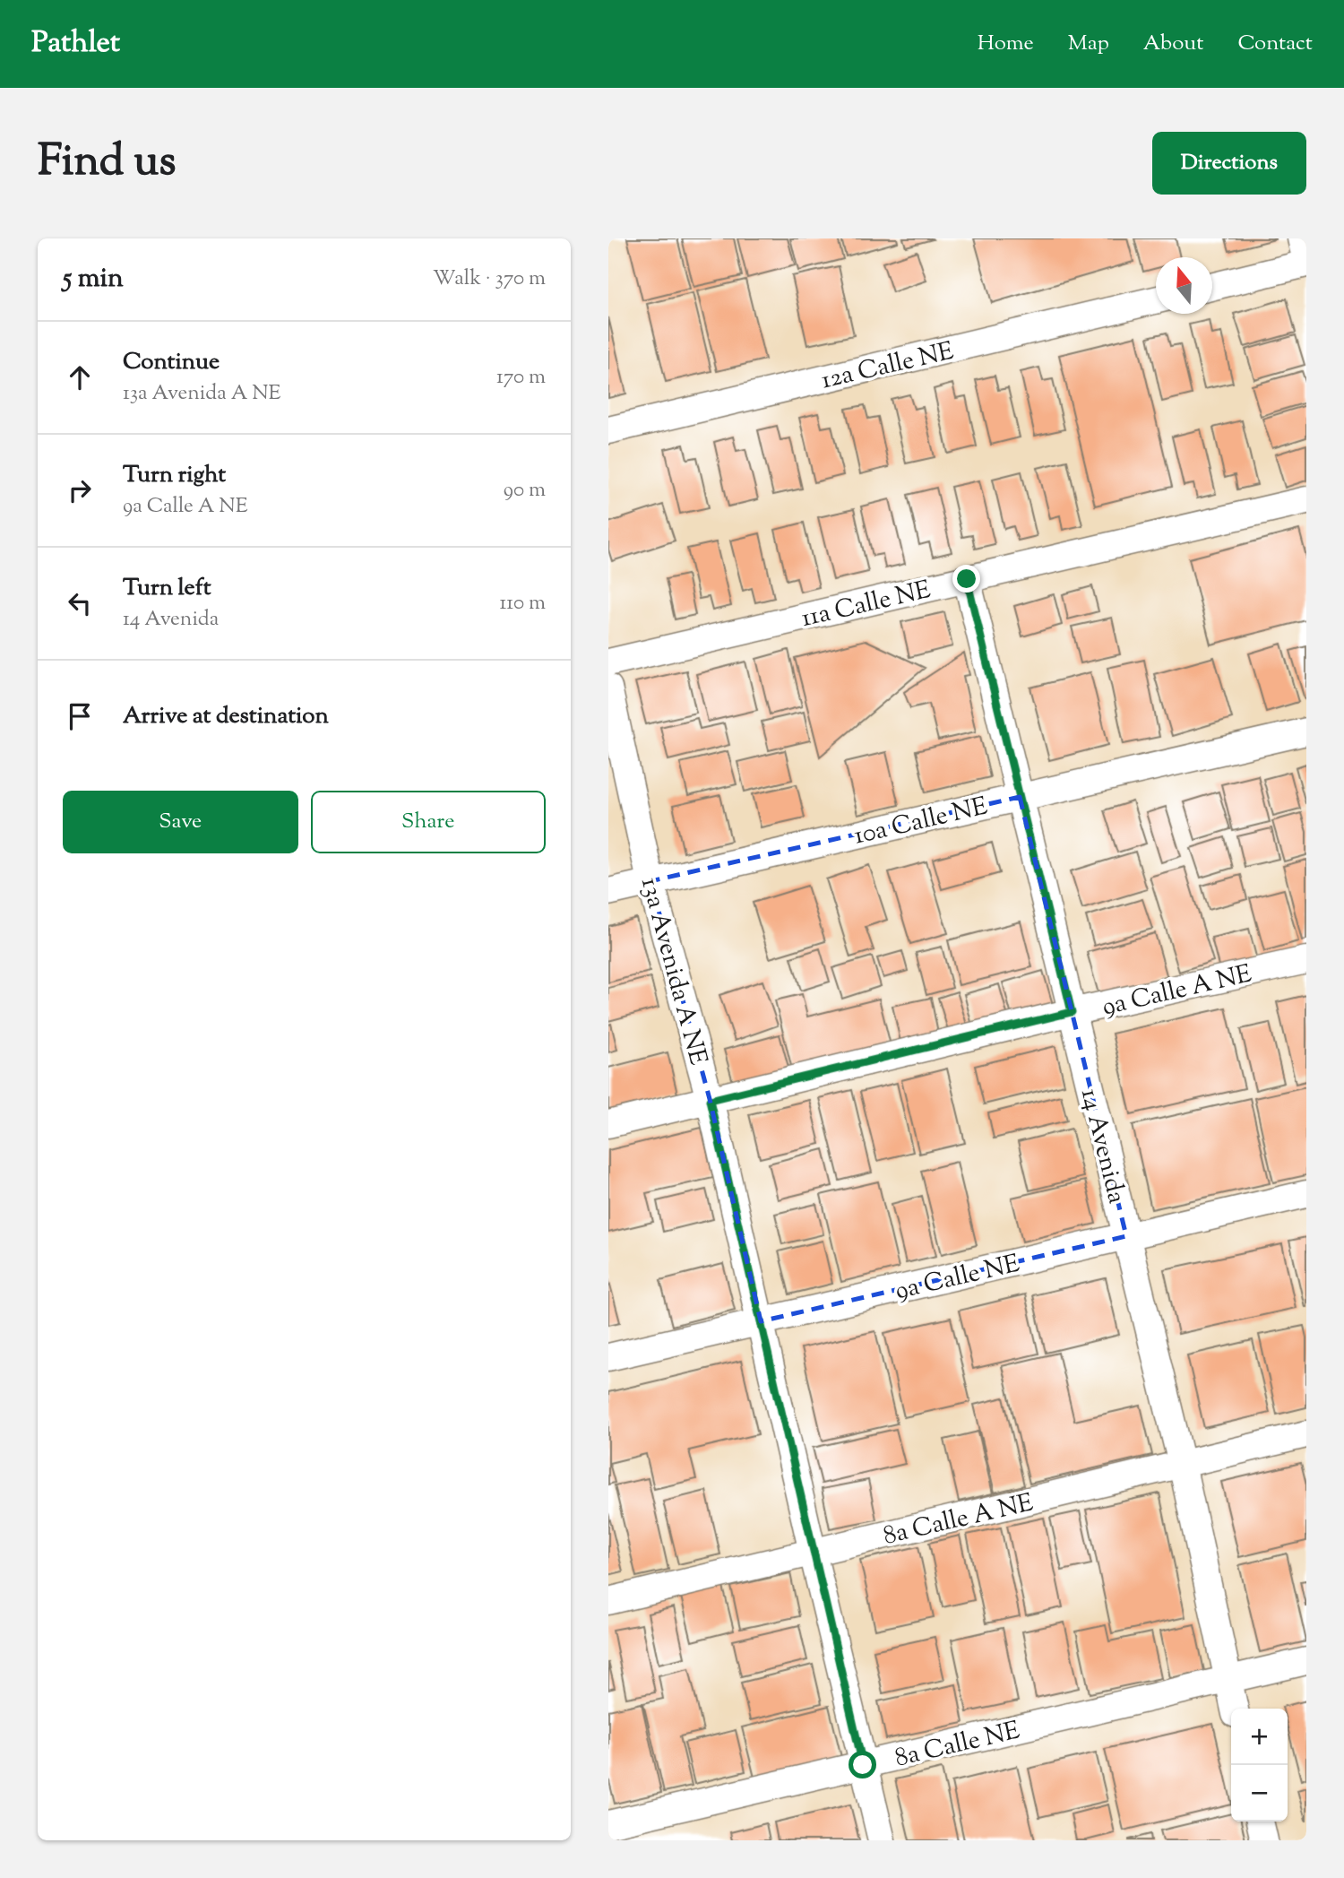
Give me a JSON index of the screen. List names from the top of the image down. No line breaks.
{"streets":{"street":["12a Calle NE","11a Calle NE","10a Calle NE","13a Avenida A NE","9a Calle A NE","14 Avenida","9a Calle NE","8a Calle A NE","8a Calle NE"]},"crossings":[["11a Calle NE","14 Avenida"],["10a Calle NE","13a Avenida A NE"],["10a Calle NE","14 Avenida"],["13a Avenida A NE","9a Calle A NE"],["13a Avenida A NE","9a Calle NE"],["13a Avenida A NE","8a Calle A NE"],["13a Avenida A NE","8a Calle NE"],["9a Calle A NE","14 Avenida"],["14 Avenida","9a Calle NE"],["14 Avenida","8a Calle A NE"],["14 Avenida","8a Calle NE"]],"north":"top","page":{"header":"Pathlet","nav":["Home","Map","About","Contact"],"title":"Find us","buttons":["Directions",["Save","Share"]],"heading":["5 min","Walk · 370 m"],"list":[["Continue","13a Avenida A NE","170 m"],["Turn right","9a Calle A NE","90 m"],["Turn left","14 Avenida","110 m"],"Arrive at destination"],"map_buttons":["+","−"]}}
